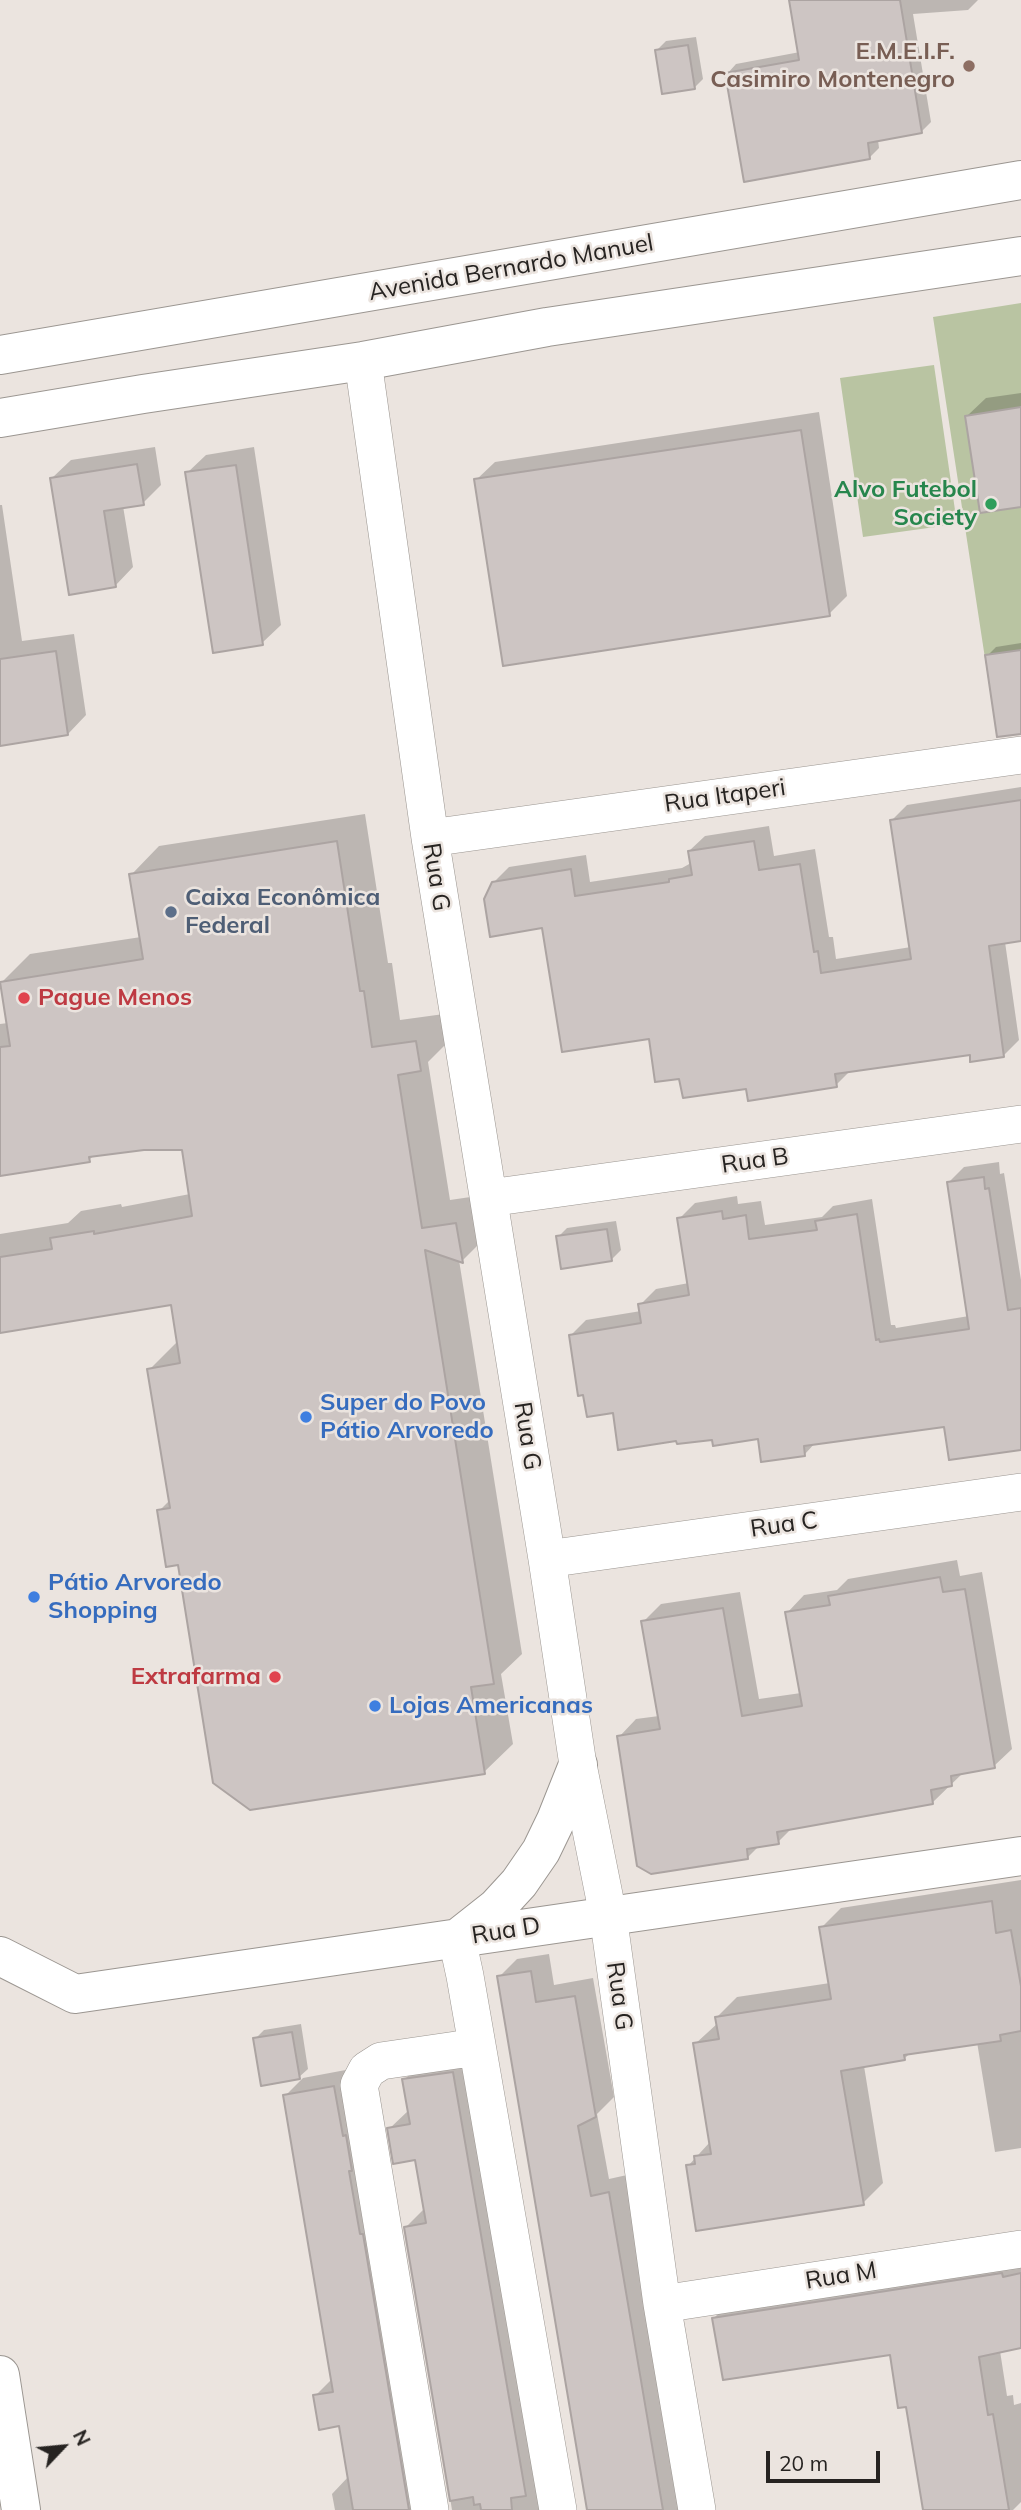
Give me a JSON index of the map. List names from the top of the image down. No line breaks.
{"streets":{"main road":["Avenida Bernardo Manuel","Rua D"],"street":["Rua Itaperi","Rua G","Rua B","Rua C","Rua M"]},"crossings":[["Rua Itaperi","Rua G"],["Rua G","Rua B"],["Rua G","Rua C"],["Rua G","Rua D"],["Rua G","Rua M"]],"places":["E.M.E.I.F. Casimiro Montenegro","Alvo Futebol Society","Caixa Econômica Federal","Pague Menos","Super do Povo Pátio Arvoredo","Pátio Arvoredo Shopping","Extrafarma","Lojas Americanas"],"scale_bar":"20 m","north":"top right"}
